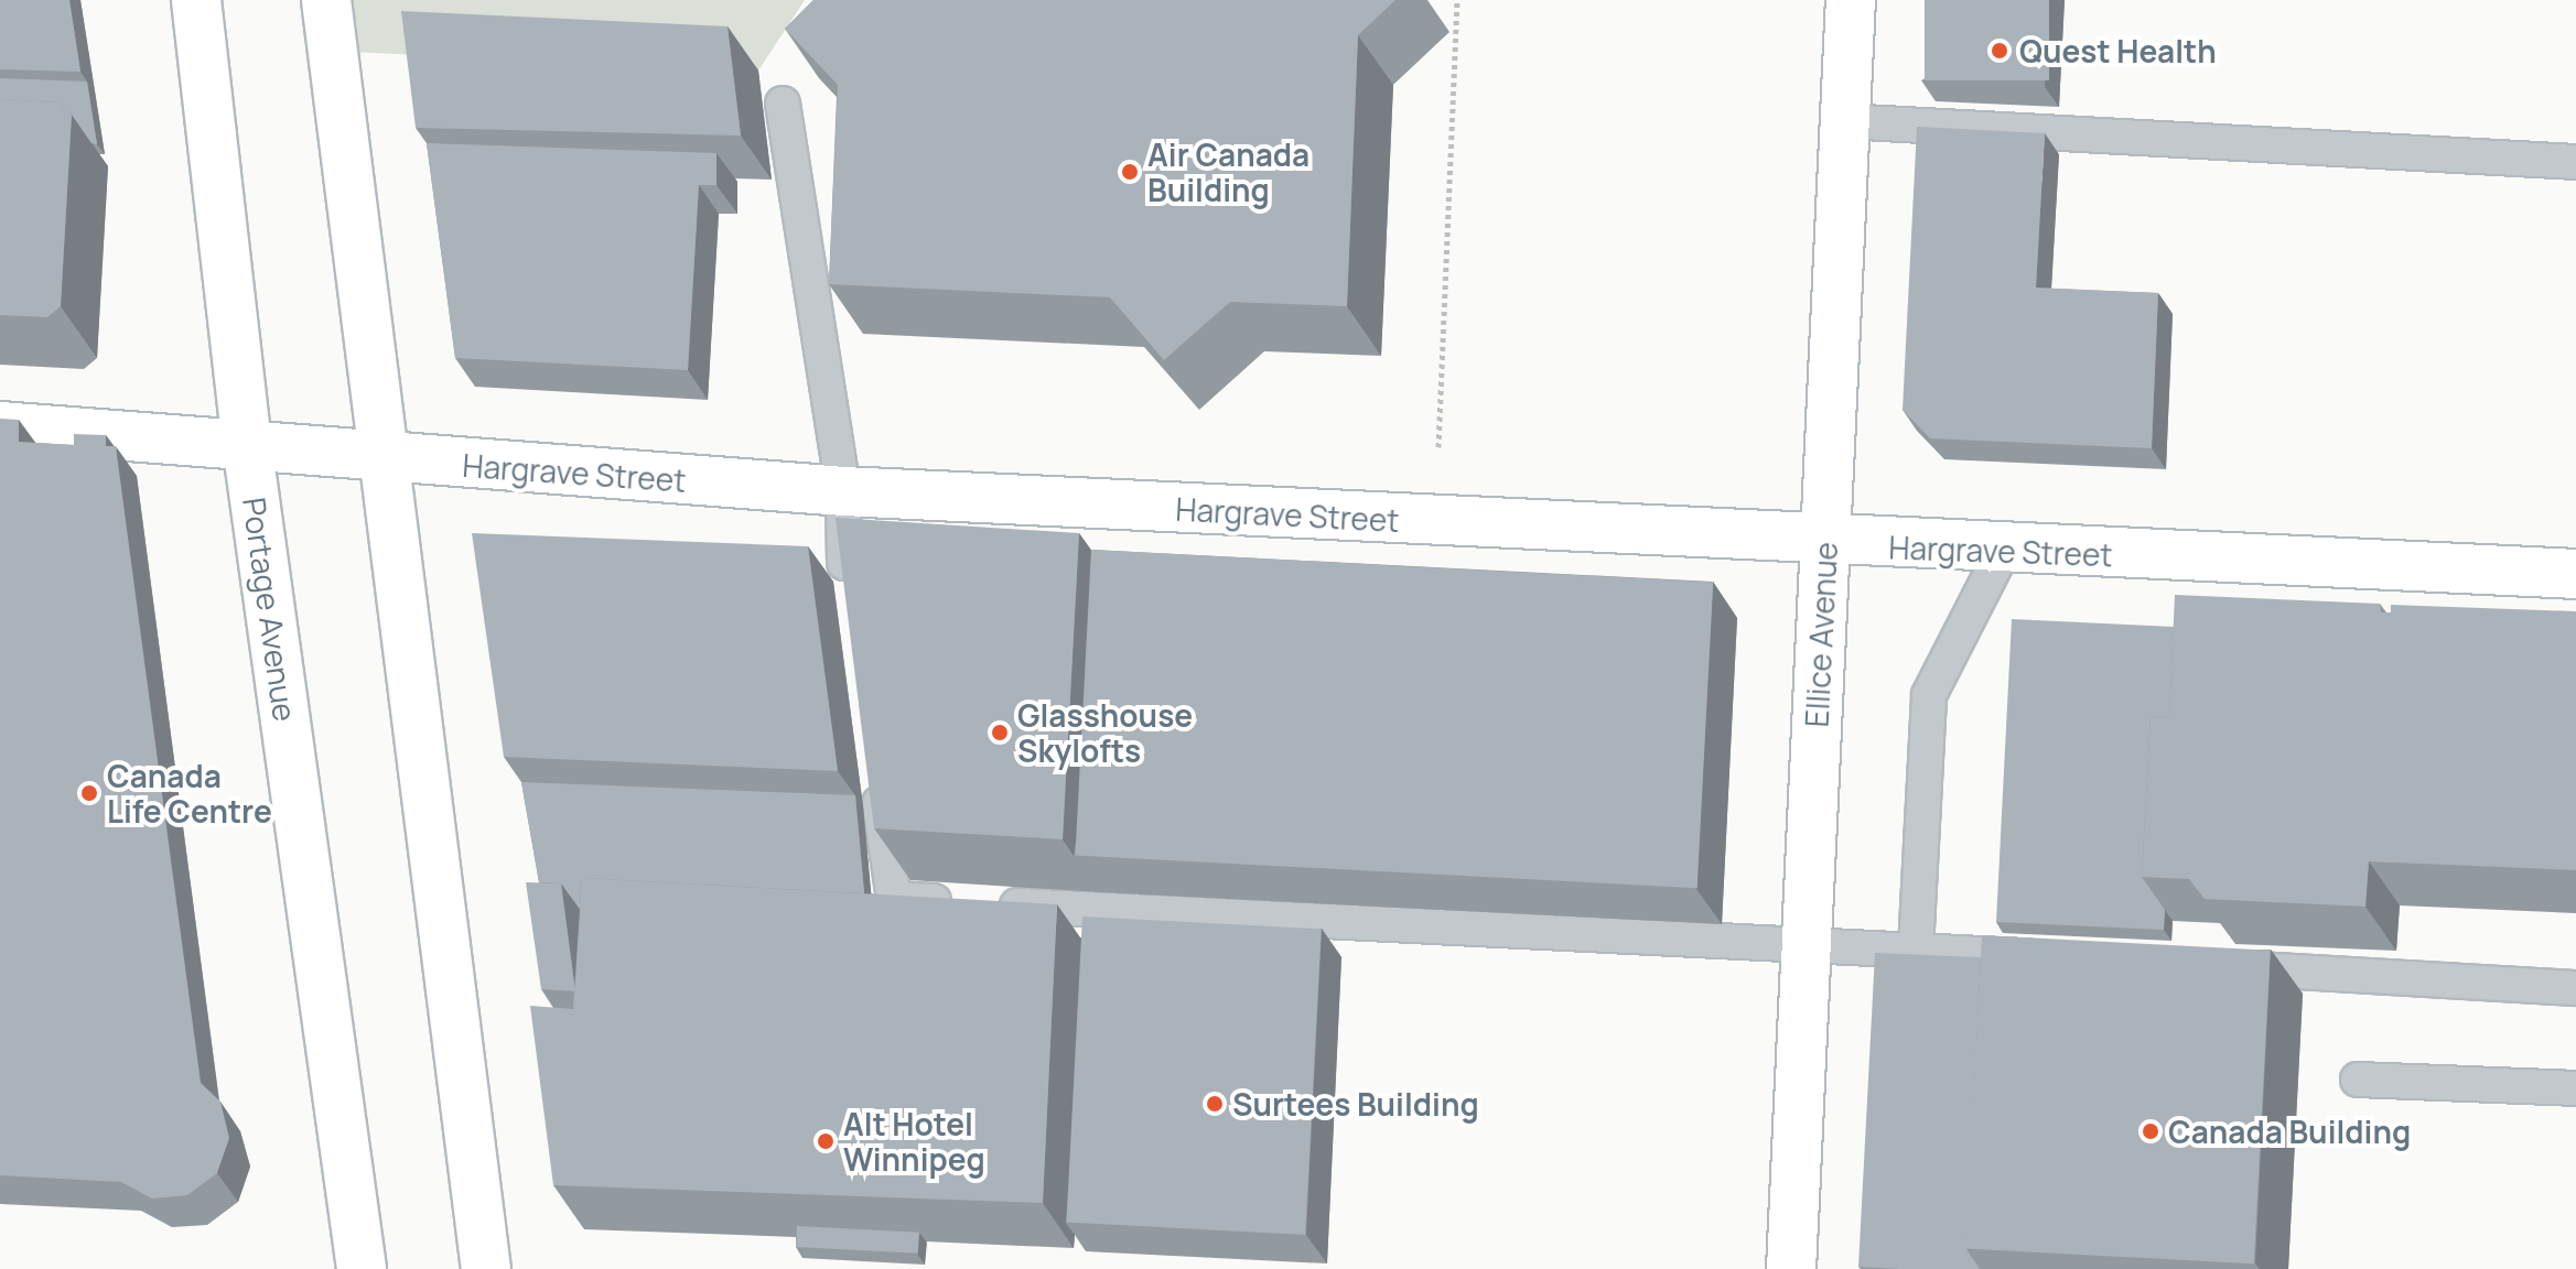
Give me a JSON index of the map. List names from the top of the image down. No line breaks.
{"streets":{"main road":["Hargrave Street","Portage Avenue","Ellice Avenue"]},"crossings":[["Hargrave Street","Portage Avenue"],["Hargrave Street","Ellice Avenue"]],"places":["Quest Health","Air Canada Building","Glasshouse Skylofts","Canada Life Centre","Surtees Building","Canada Building","Alt Hotel Winnipeg"]}
